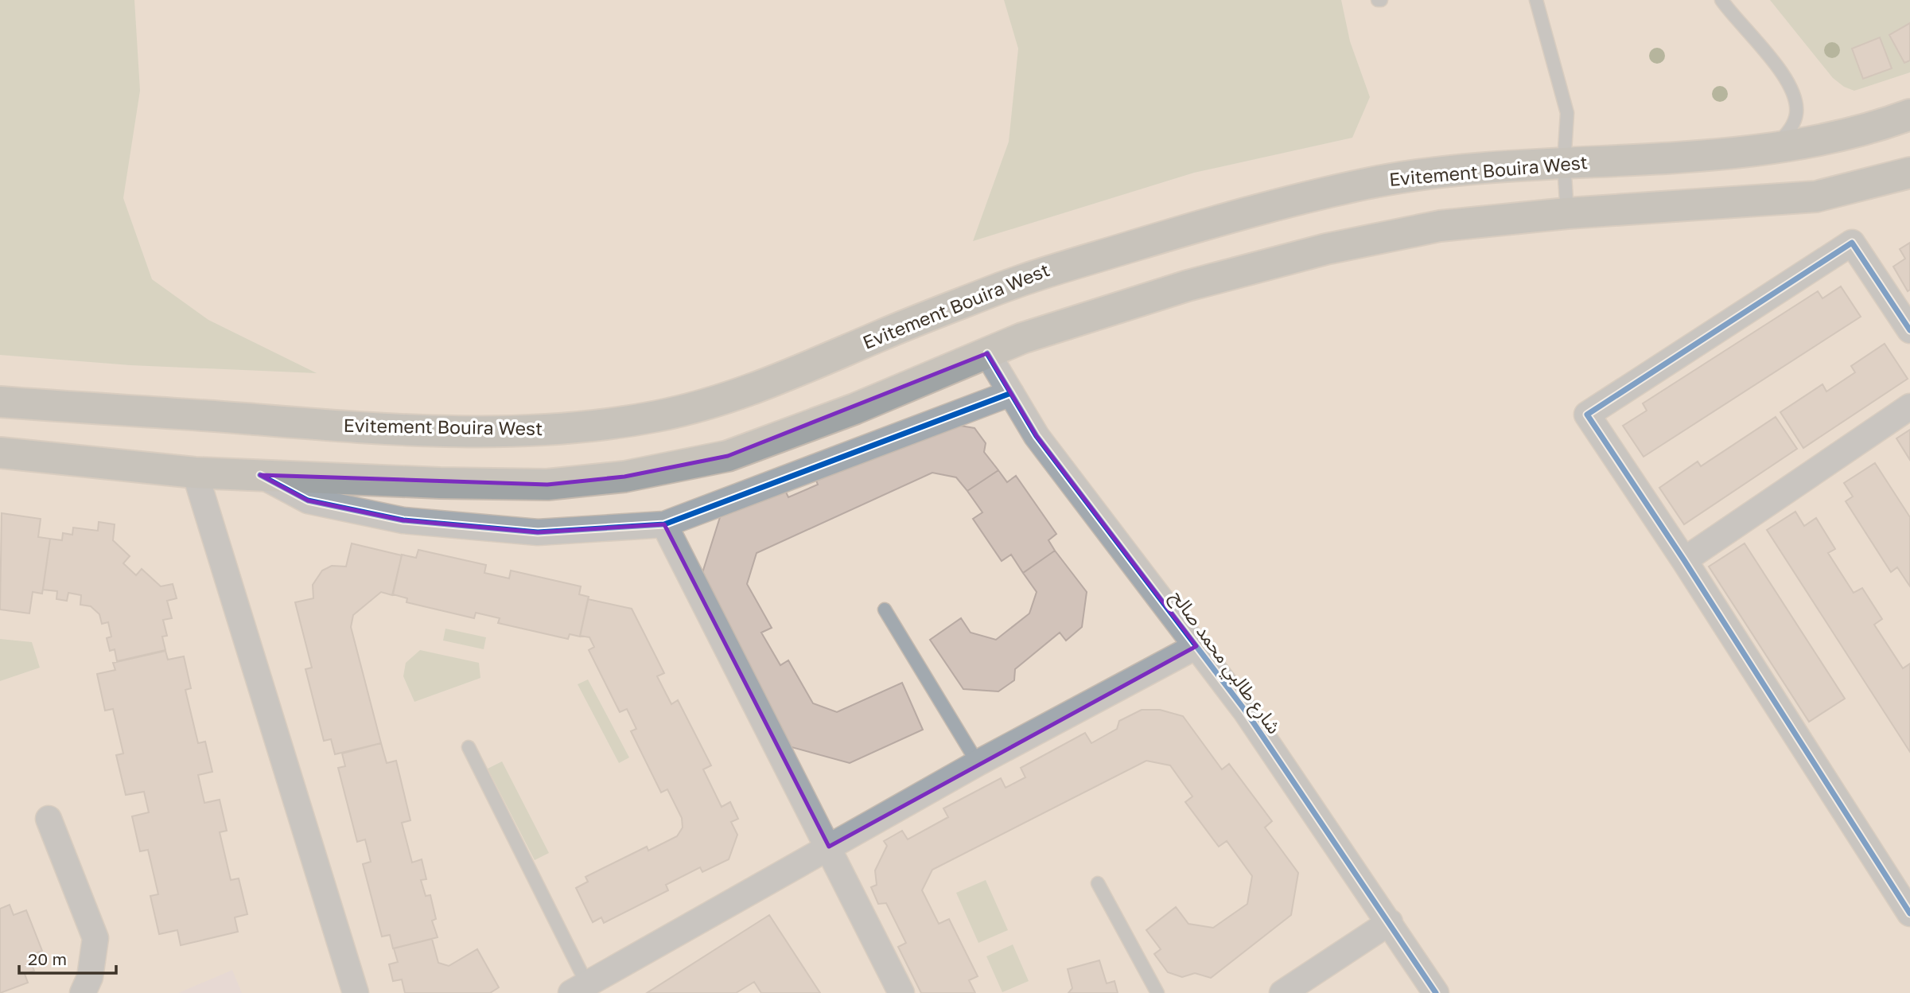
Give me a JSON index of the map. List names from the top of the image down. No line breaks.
{"streets":{"highway":["Evitement Bouira West"],"street":["شارع طالبي محمد صالح"]},"scale_bar":"20 m"}
